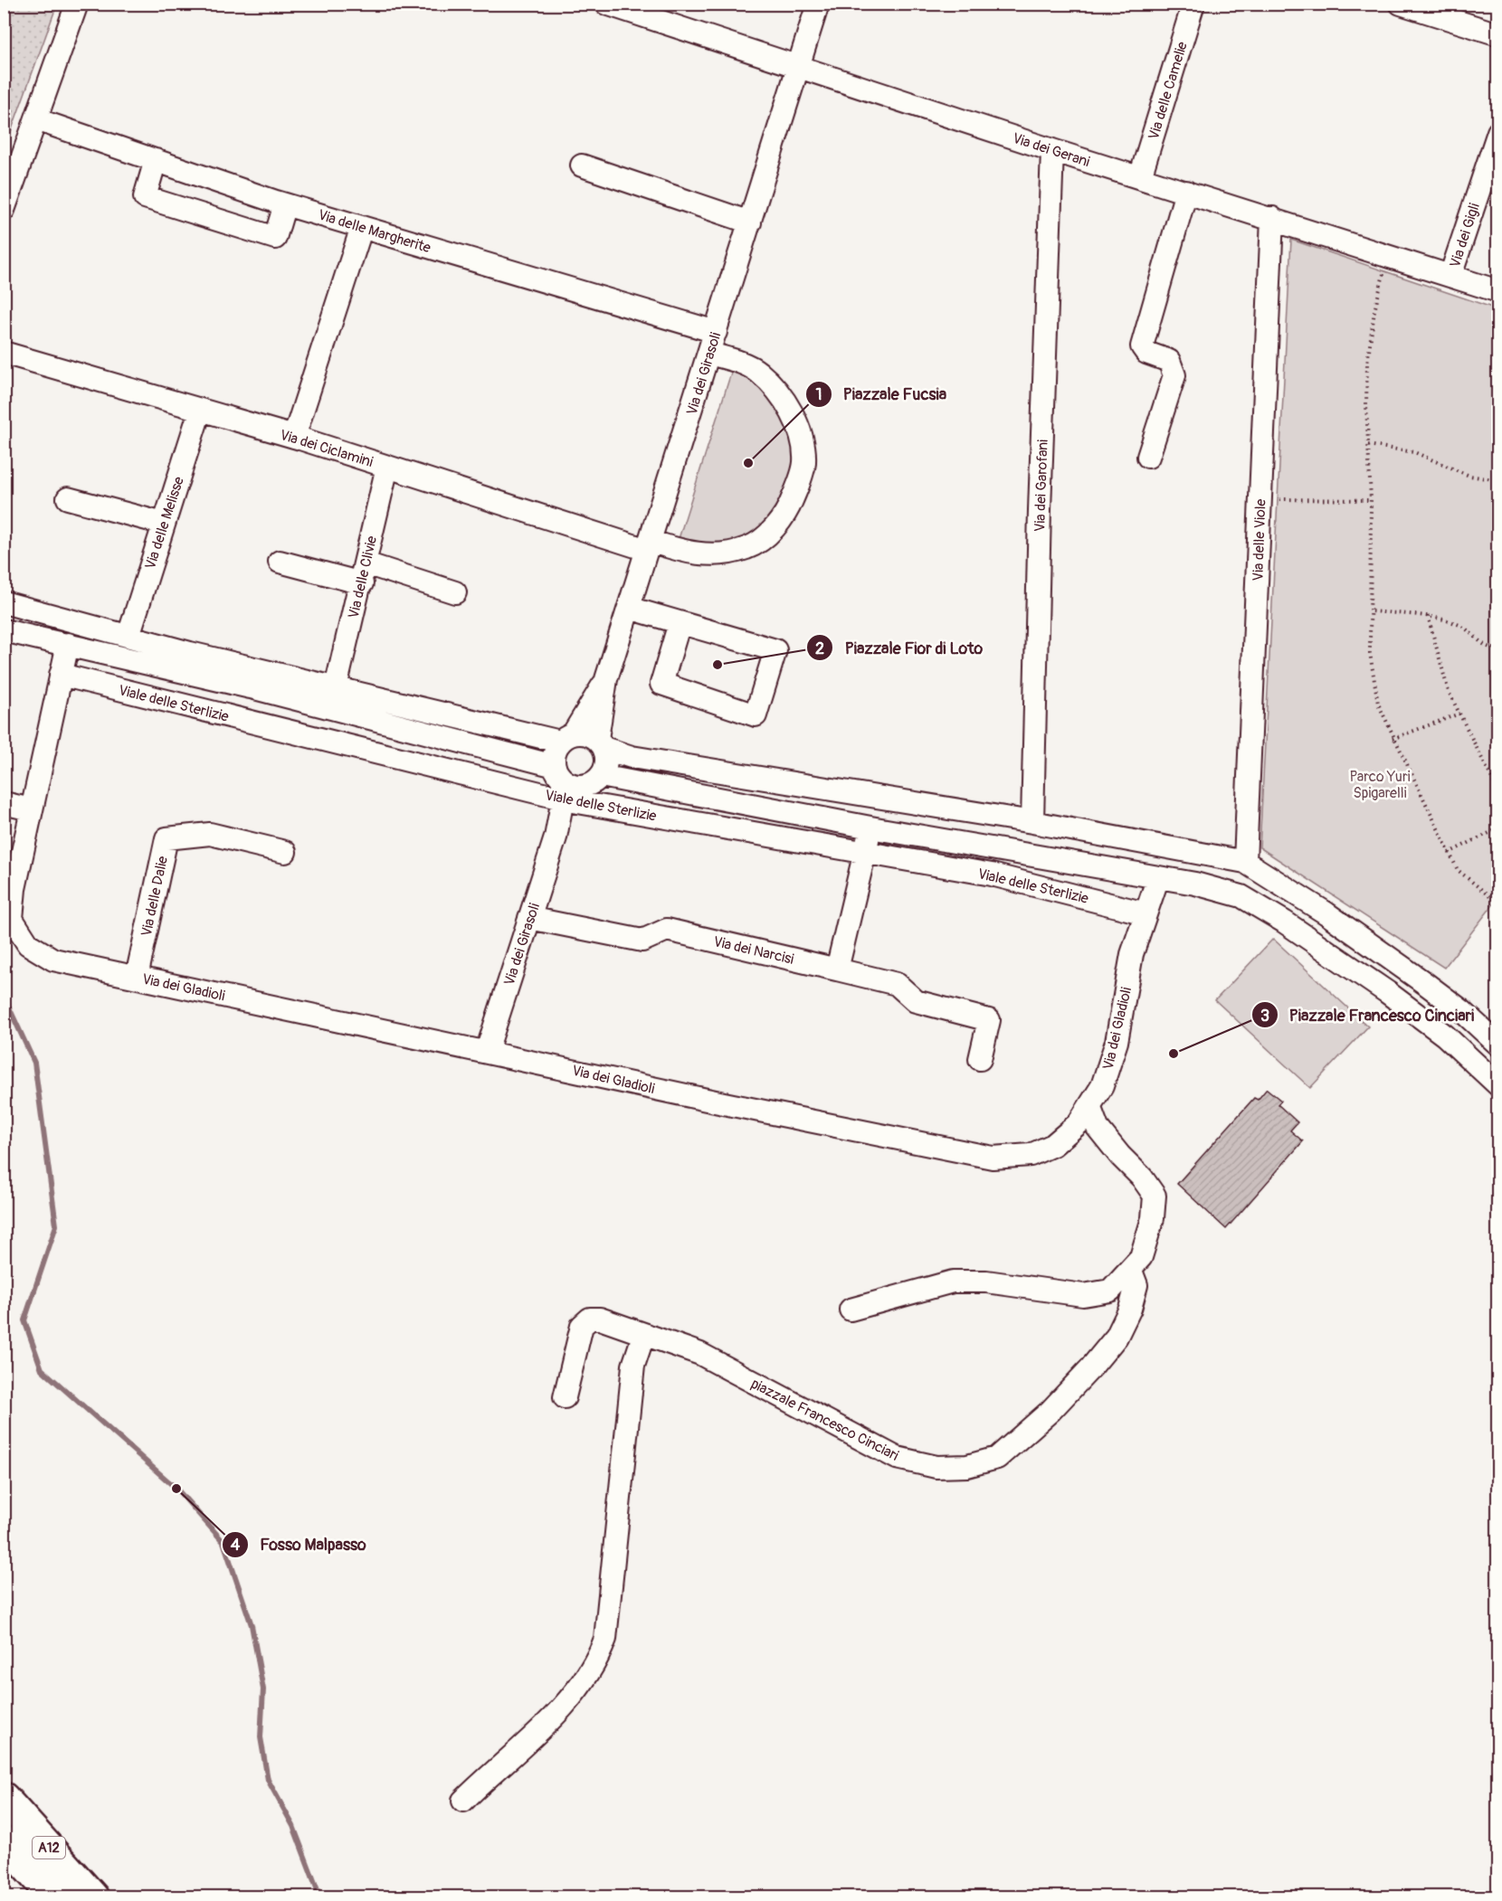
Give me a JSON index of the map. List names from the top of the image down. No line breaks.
{"streets":{"highway":["A12"],"street":["Via delle Camelie","Via dei Gerani","Via delle Margherite","Via dei Gigli","Via dei Girasoli","Via dei Ciclamini","Via dei Garofani","Via delle Melisse","Via delle Viole","Via delle Clivie","Viale delle Sterlizie","Via delle Dalie","Via dei Narcisi","Via dei Gladioli","piazzale Francesco Cinciari"]},"crossings":[["Via delle Camelie","Via dei Gerani"],["Via dei Gerani","Via dei Gigli"],["Via dei Gerani","Via dei Girasoli"],["Via dei Gerani","Via dei Garofani"],["Via dei Gerani","Via delle Viole"],["Via delle Margherite","Via dei Girasoli"],["Via dei Girasoli","Via dei Ciclamini"],["Via dei Girasoli","Viale delle Sterlizie"],["Via dei Girasoli","Via dei Narcisi"],["Via dei Girasoli","Via dei Gladioli"],["Via dei Ciclamini","Via delle Melisse"],["Via dei Ciclamini","Via delle Clivie"],["Viale delle Sterlizie","Via dei Gladioli"],["Via delle Dalie","Via dei Gladioli"]],"parks":["Parco Yuri Spigarelli"],"places":["Piazzale Fucsia","Piazzale Fior di Loto","Piazzale Francesco Cinciari","Fosso Malpasso"]}
